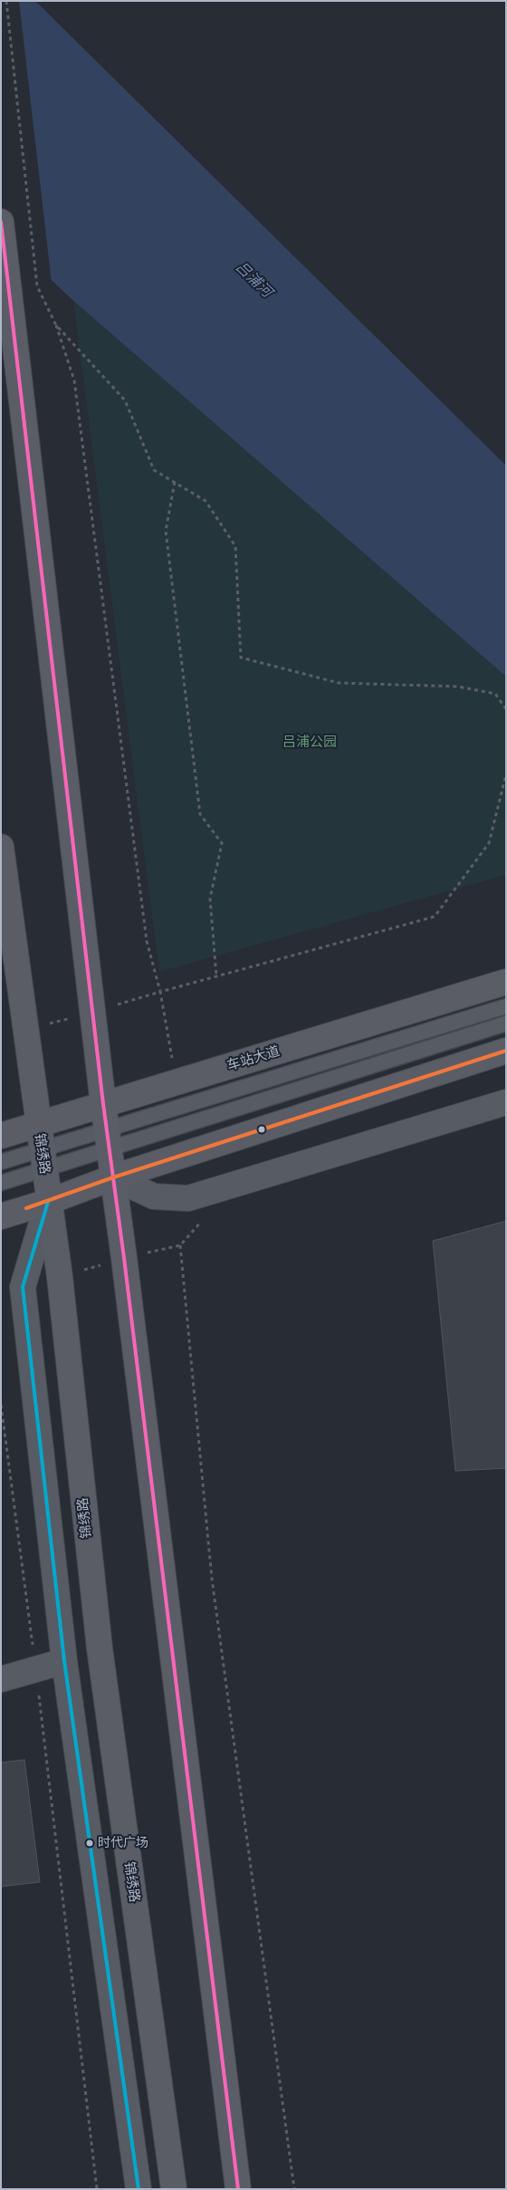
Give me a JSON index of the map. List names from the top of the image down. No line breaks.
{"streets":{"main road":["车站大道","锦绣路"]},"crossings":[["车站大道","锦绣路"]],"water":["吕浦河"],"parks":["吕浦公园"],"places":["时代广场"]}
